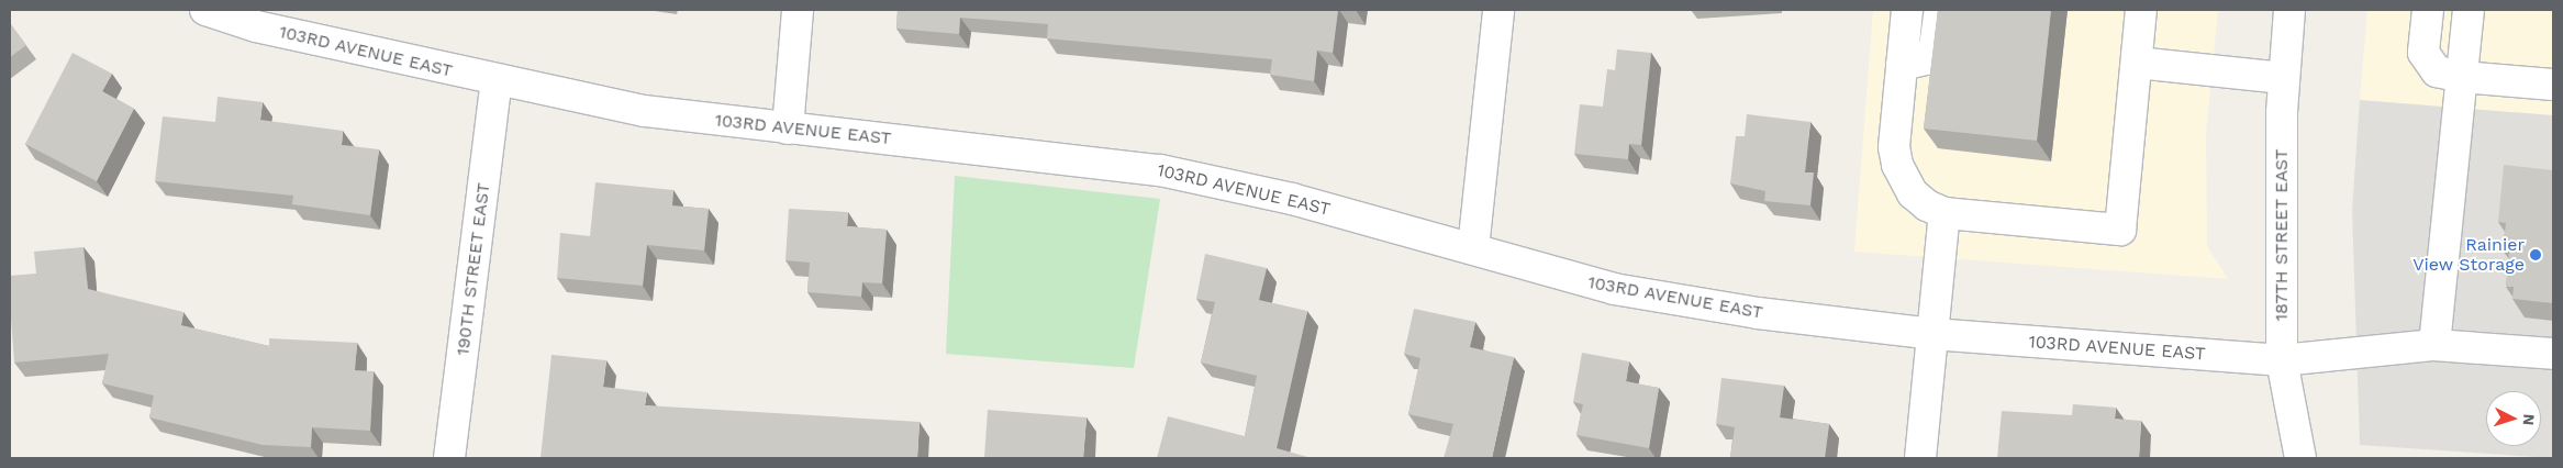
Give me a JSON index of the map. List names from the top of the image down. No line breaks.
{"streets":{"street":["103RD AVENUE EAST","187TH STREET EAST","190TH STREET EAST"]},"crossings":[["103RD AVENUE EAST","187TH STREET EAST"],["103RD AVENUE EAST","190TH STREET EAST"]],"places":["Rainier View Storage"],"north":"right"}
